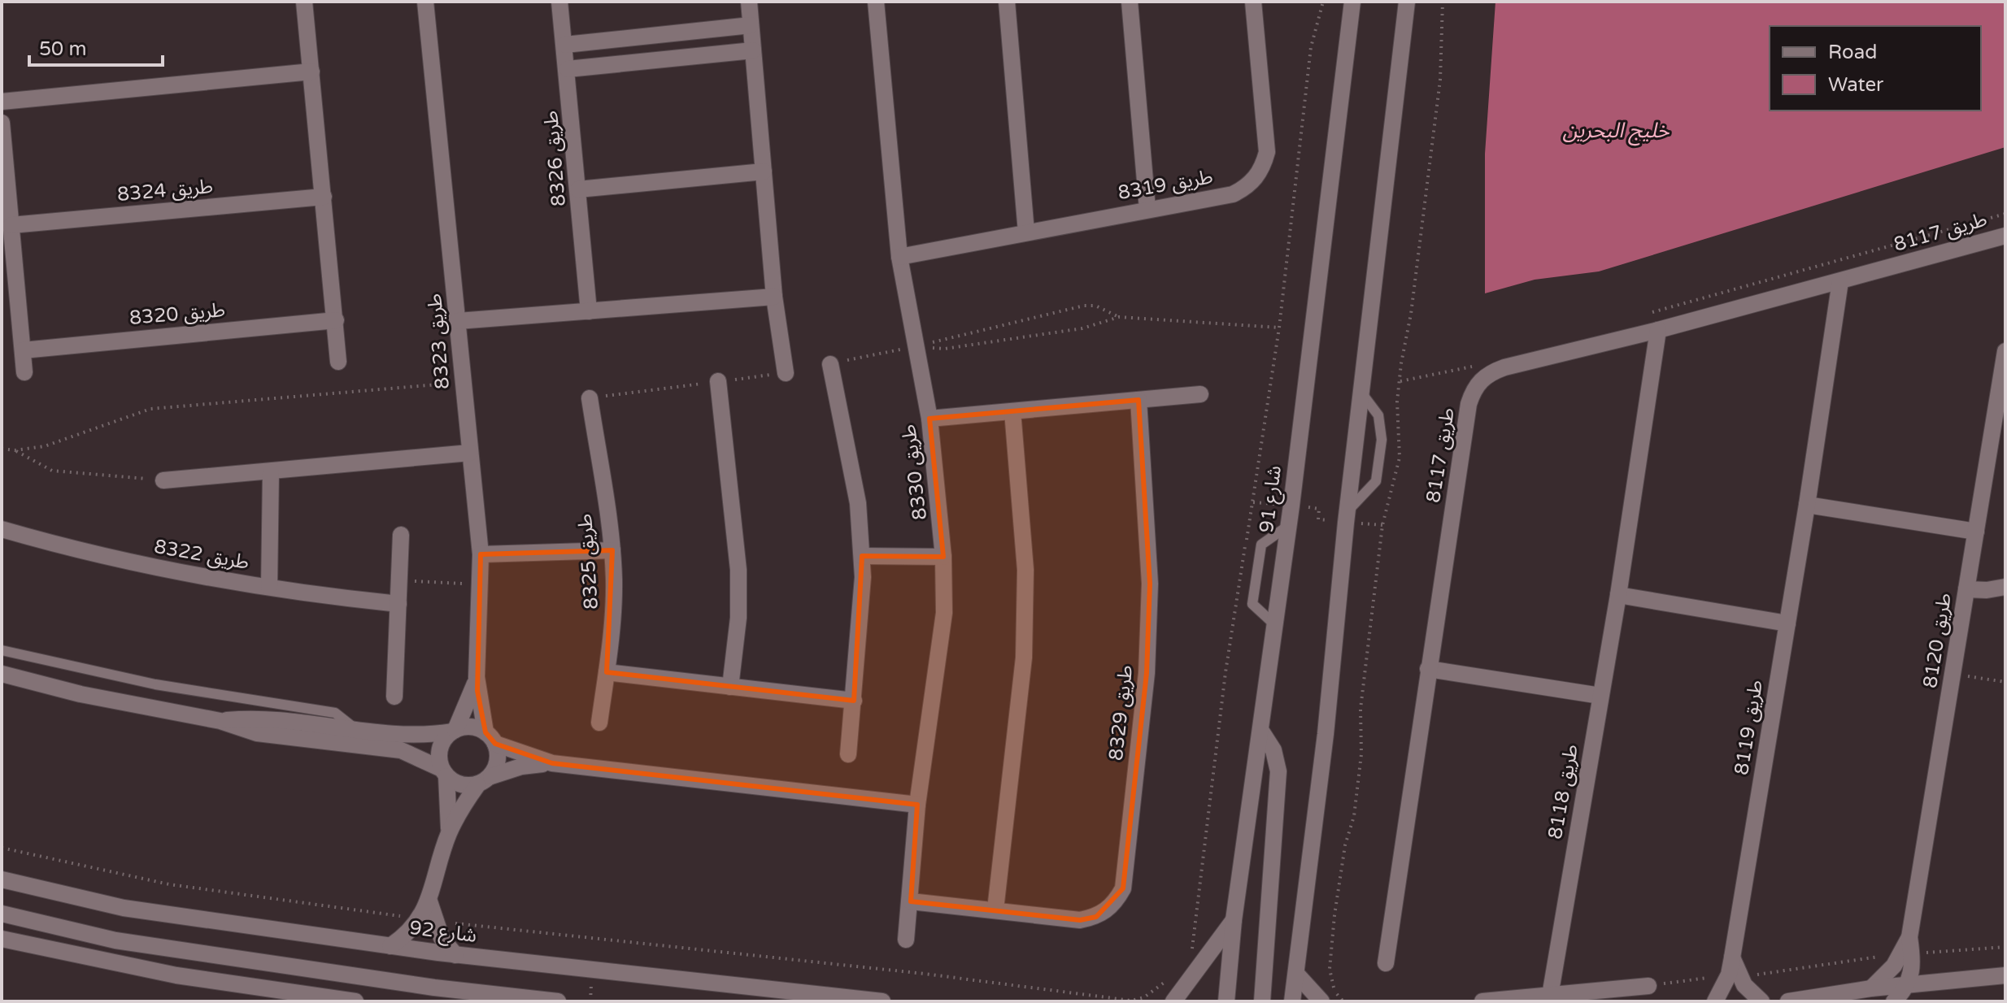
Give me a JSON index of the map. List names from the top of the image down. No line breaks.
{"streets":{"street":["طريق 8326","طريق 8319","طريق 8324","طريق 8117","طريق 8320","طريق 8323","طريق 8330","شارع 91","طريق 8322","طريق 8325","طريق 8120","طريق 8329","طريق 8119","طريق 8118","شارع 92"]},"crossings":[["طريق 8319","طريق 8330"],["طريق 8117","طريق 8119"],["طريق 8117","طريق 8118"],["طريق 8330","طريق 8329"]],"water":["خليج البحرين"],"legend":["Road","Water"],"scale_bar":"50 m"}
